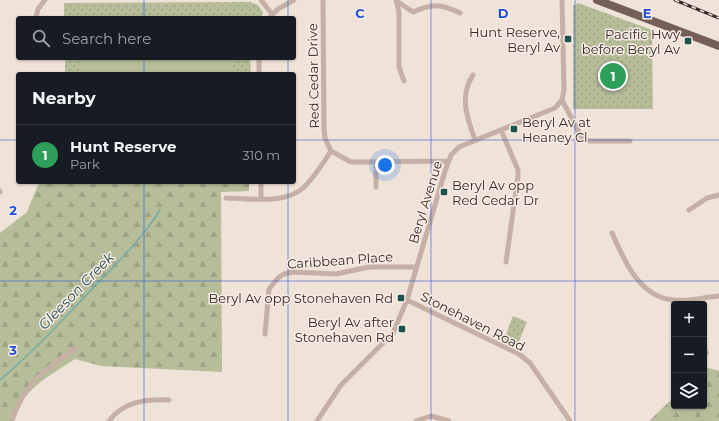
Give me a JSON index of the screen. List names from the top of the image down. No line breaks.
{"streets":{"street":["Red Cedar Drive","Beryl Avenue","Caribbean Place","Stonehaven Road"]},"crossings":[["Beryl Avenue","Caribbean Place"],["Beryl Avenue","Stonehaven Road"]],"water":["Gleeson Creek"],"places":{"transit":["Hunt Reserve, Beryl Av","Pacific Hwy before Beryl Av","Beryl Av at Heaney Cl","Beryl Av opp Red Cedar Dr","Beryl Av opp Stonehaven Rd","Beryl Av after Stonehaven Rd"]},"page":{"search":"Search here","pins":"1","heading":"Nearby","list":[{"mark":"1","name":"Hunt Reserve","note":"Park","value":"310 m"}],"map_buttons":["+","−"]},"grid":{"columns":["C","D","E"],"rows":["2","3"]}}
